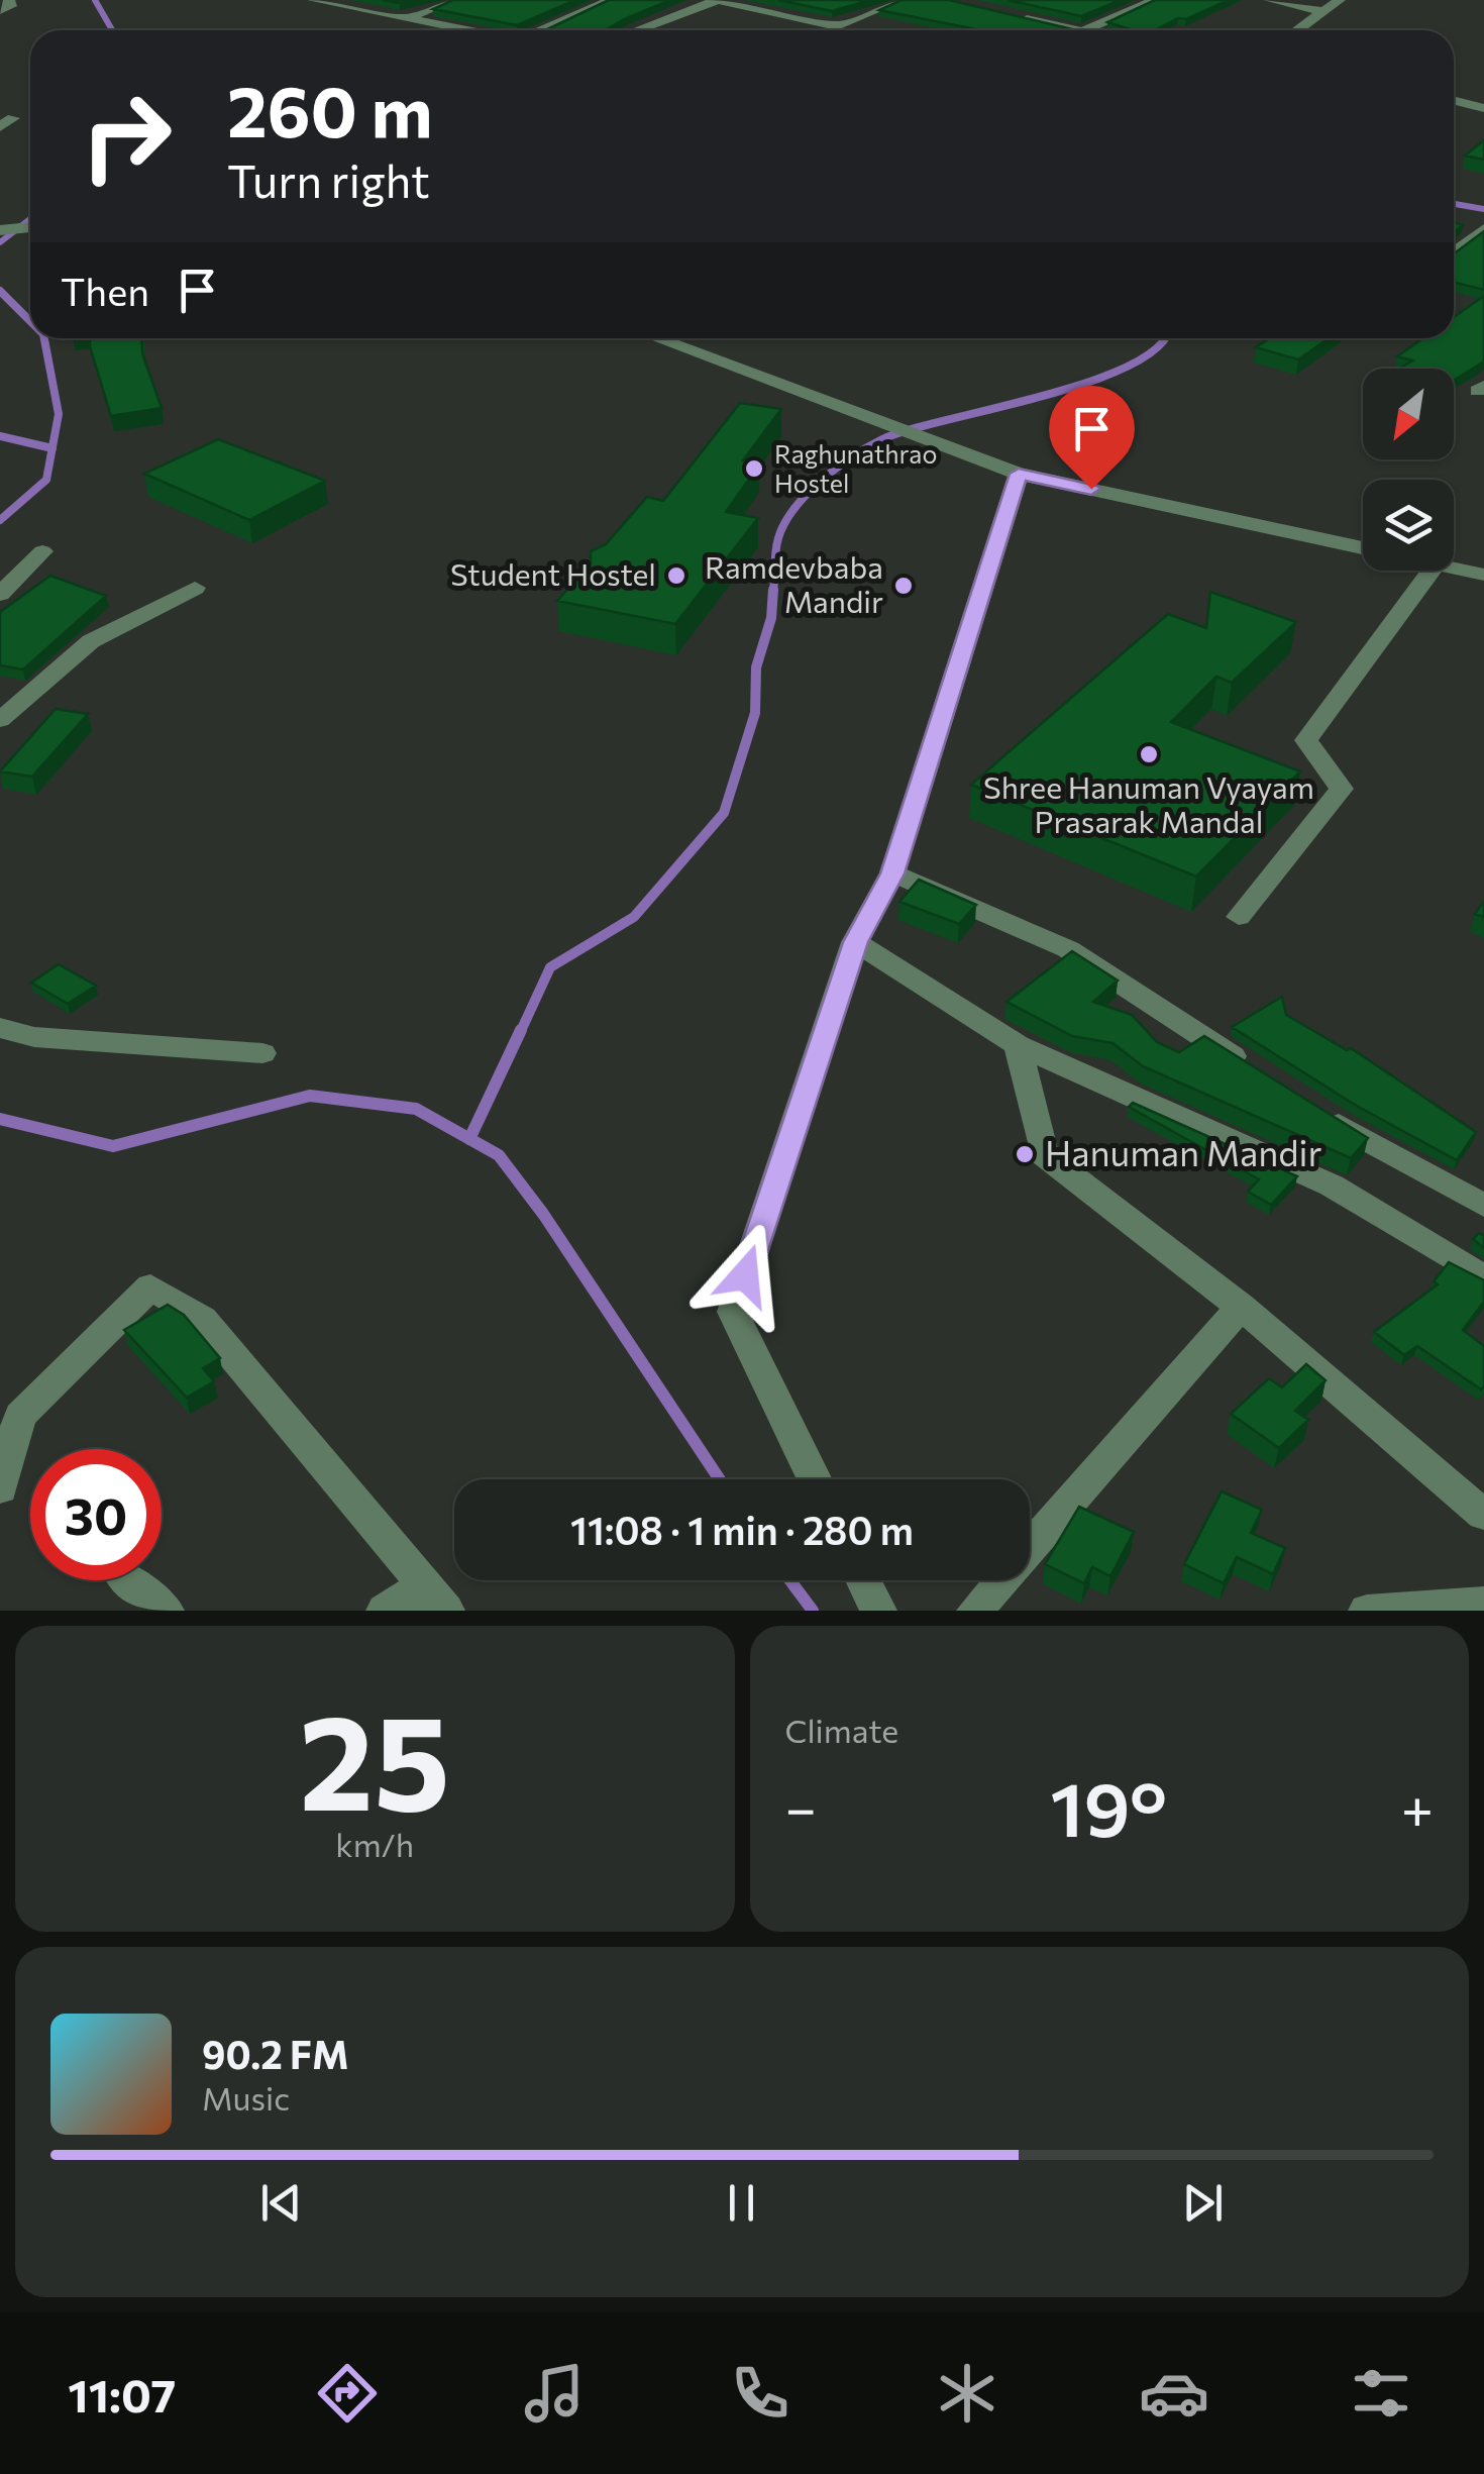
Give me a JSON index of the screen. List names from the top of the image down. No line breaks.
{"places":["Raghunathrao Hostel","Student Hostel","Ramdevbaba Mandir","Shree Hanuman Vyayam Prasarak Mandal","Hanuman Mandir"],"north":"bottom left","page":{"turn":["260 m","Turn right"],"then":"Then","limit":"30","trip":"11:08 · 1 min · 280 m","tile":[["25","km/h"],"Climate"],"heat":["−","19°","+"],"song":["90.2 FM","Music"],"tabs":"11:07"}}
